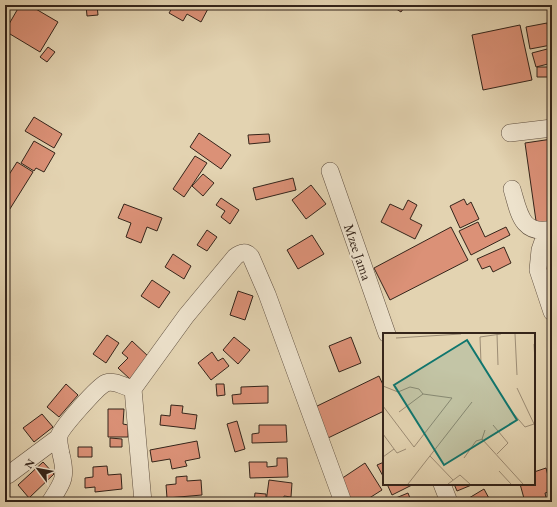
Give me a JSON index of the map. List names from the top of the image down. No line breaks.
{"streets":{"street":["Mzee Jama"]},"north":"top left"}
